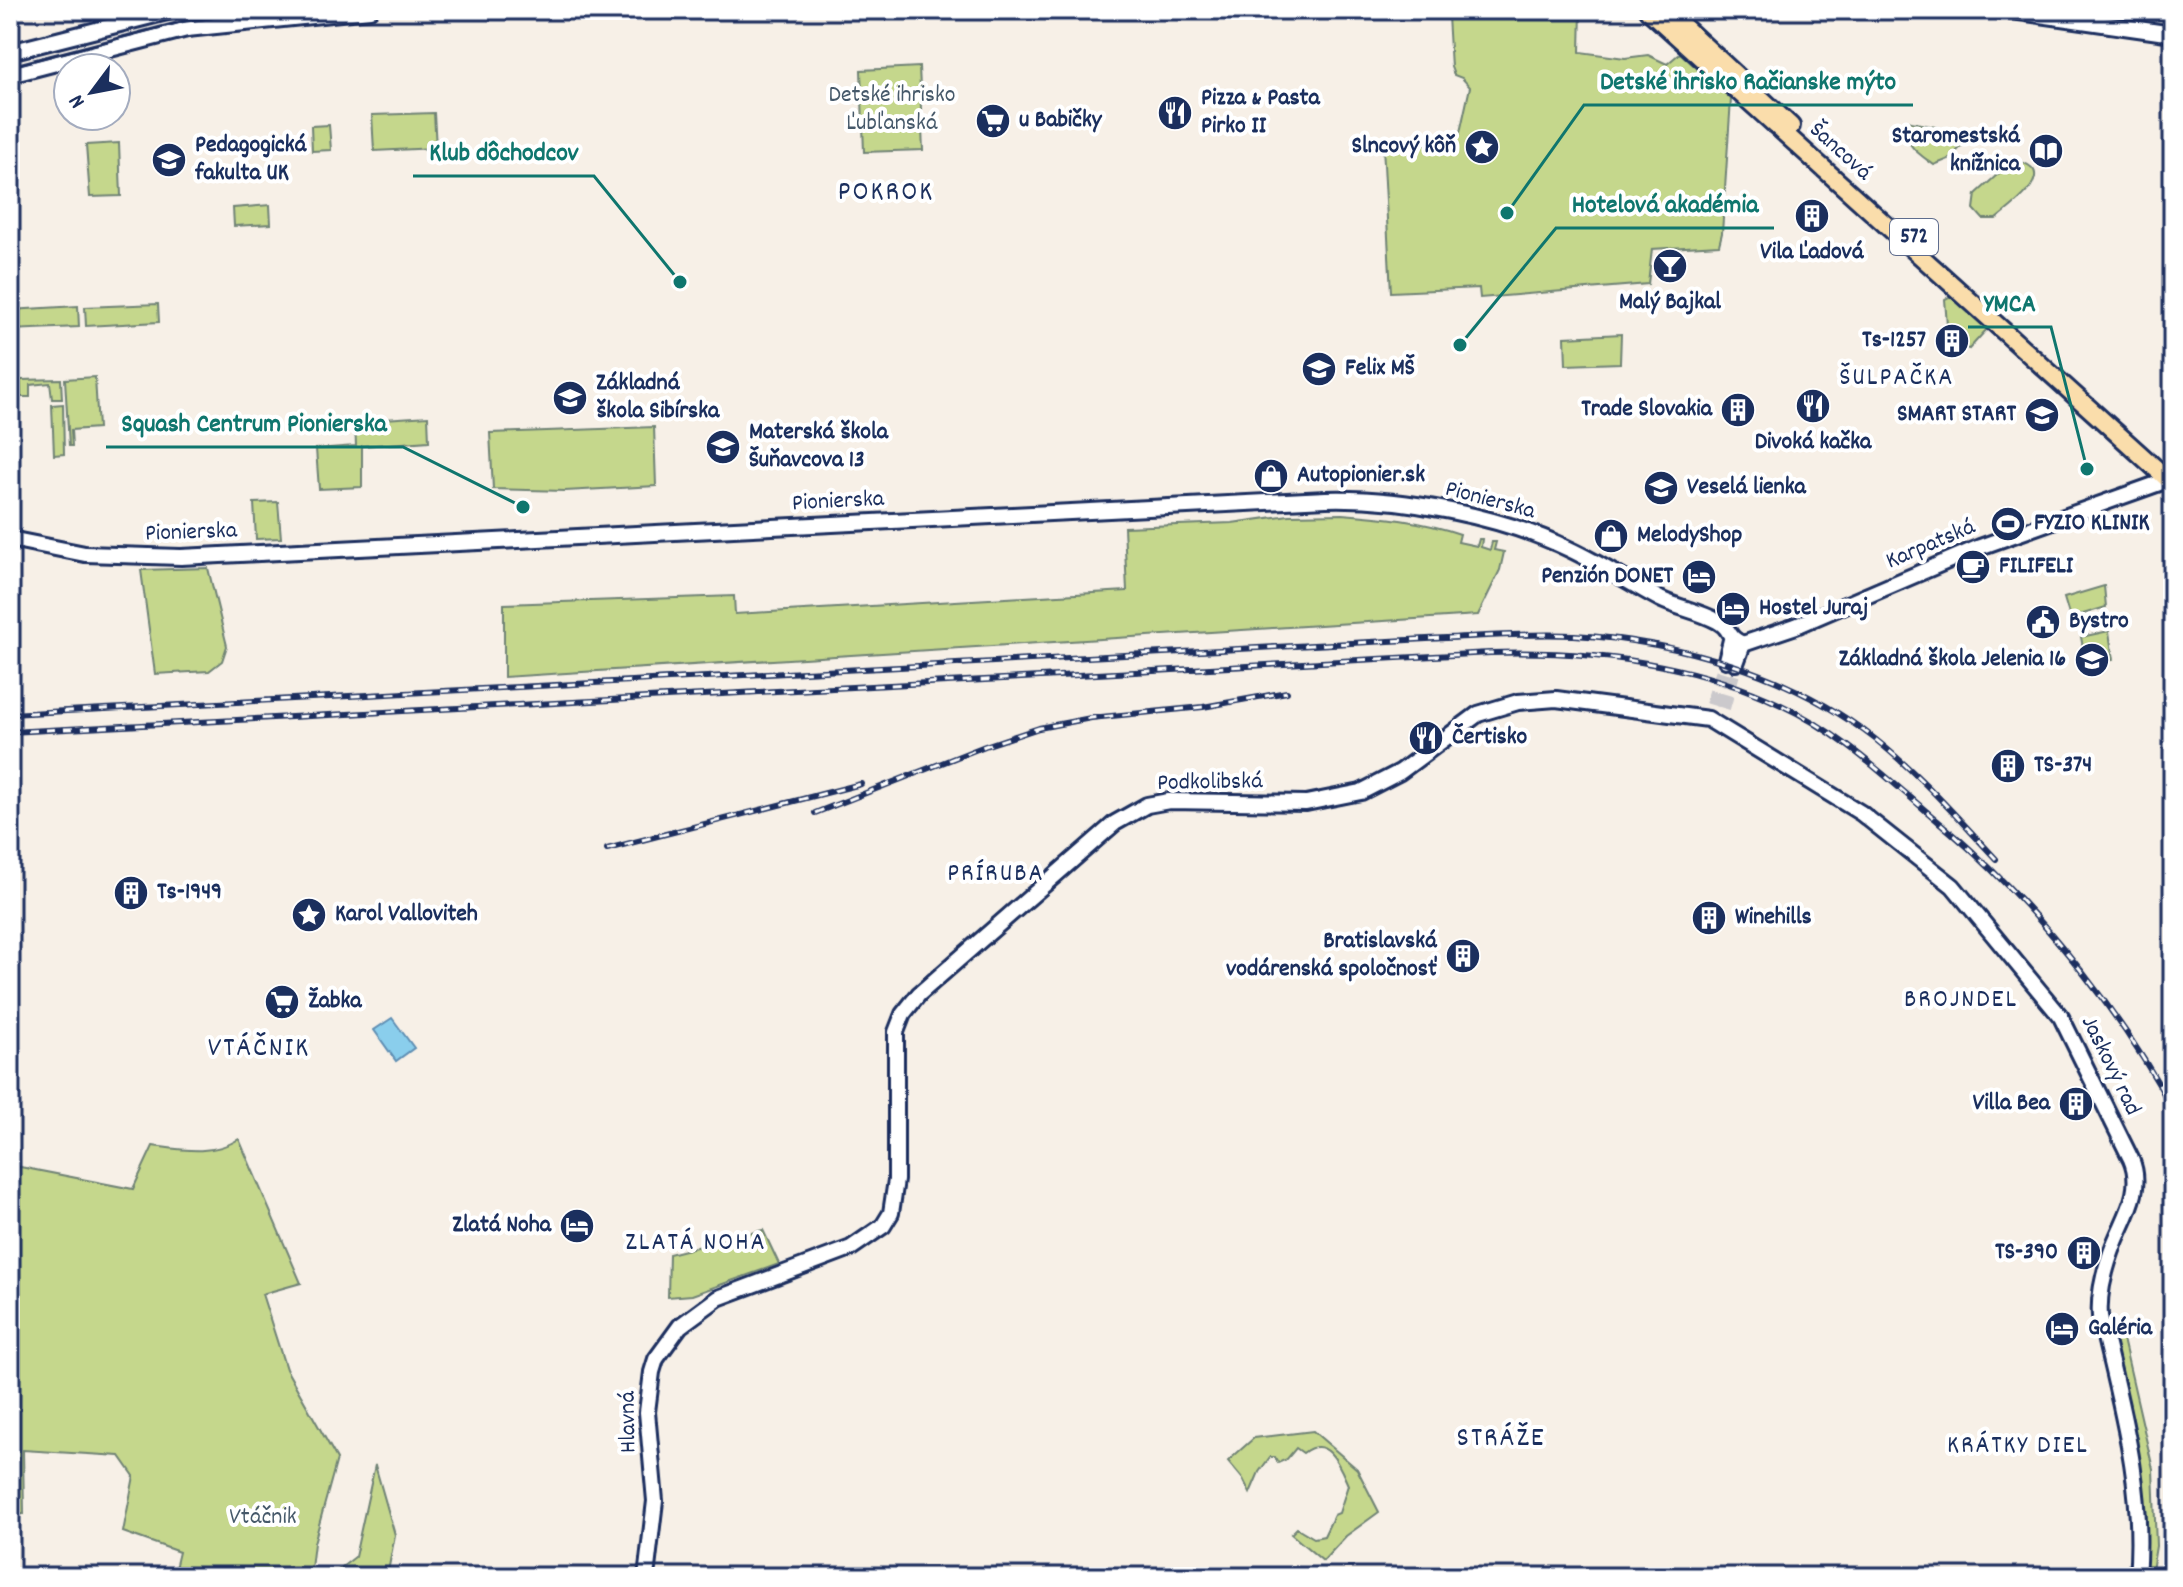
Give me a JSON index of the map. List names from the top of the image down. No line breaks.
{"streets":{"main road":["Šancová","572"],"street":["Pionierska","Karpatská","Podkolibská","Jaskový rad","Hlavná"]},"crossings":[["Šancová","Karpatská"],["Pionierska","Karpatská"],["Podkolibská","Jaskový rad"],["Podkolibská","Hlavná"]],"districts":["POKROK","ŠULPAČKA","PRÍRUBA","BROJNDEL","VTÁČNIK","ZLATÁ NOHA","STRÁŽE","KRÁTKY DIEL"],"parks":["Detské ihrisko Ľubľanská","Vtáčnik"],"places":{"restaurant":["Pizza & Pasta Pirko II","Divoká kačka","Čertisko"],"supermarket":["u Babičky","Žabka"],"place":["Slncový kôň","Karol Valloviteh"],"library":["Staromestská knižnica"],"school or university":["Pedagogická fakulta UK","Felix MŠ","Základná škola Sibírska","SMART START","Materská škola Šuňavcova 13","Veselá lienka","Základná škola Jelenia 16"],"other":["Detské ihrisko Račianske mýto","Klub dôchodcov","Hotelová akadémia","YMCA","Squash Centrum Pionierska"],"building":["Vila Ľadová","Ts-1257","Trade Slovakia","TS-374","Ts-1949","Winehills","Bratislavská vodárenská spoločnosť","Villa Bea","TS-390"],"bar":["Malý Bajkal"],"shop":["Autopionier.sk","MelodyShop"],"sports":["FYZIO KLINIK"],"cafe":["FILIFELI"],"hotel":["Penzión DONET","Hostel Juraj","Zlatá Noha","Galéria"],"public building":["Bystro"]},"north":"bottom left"}
